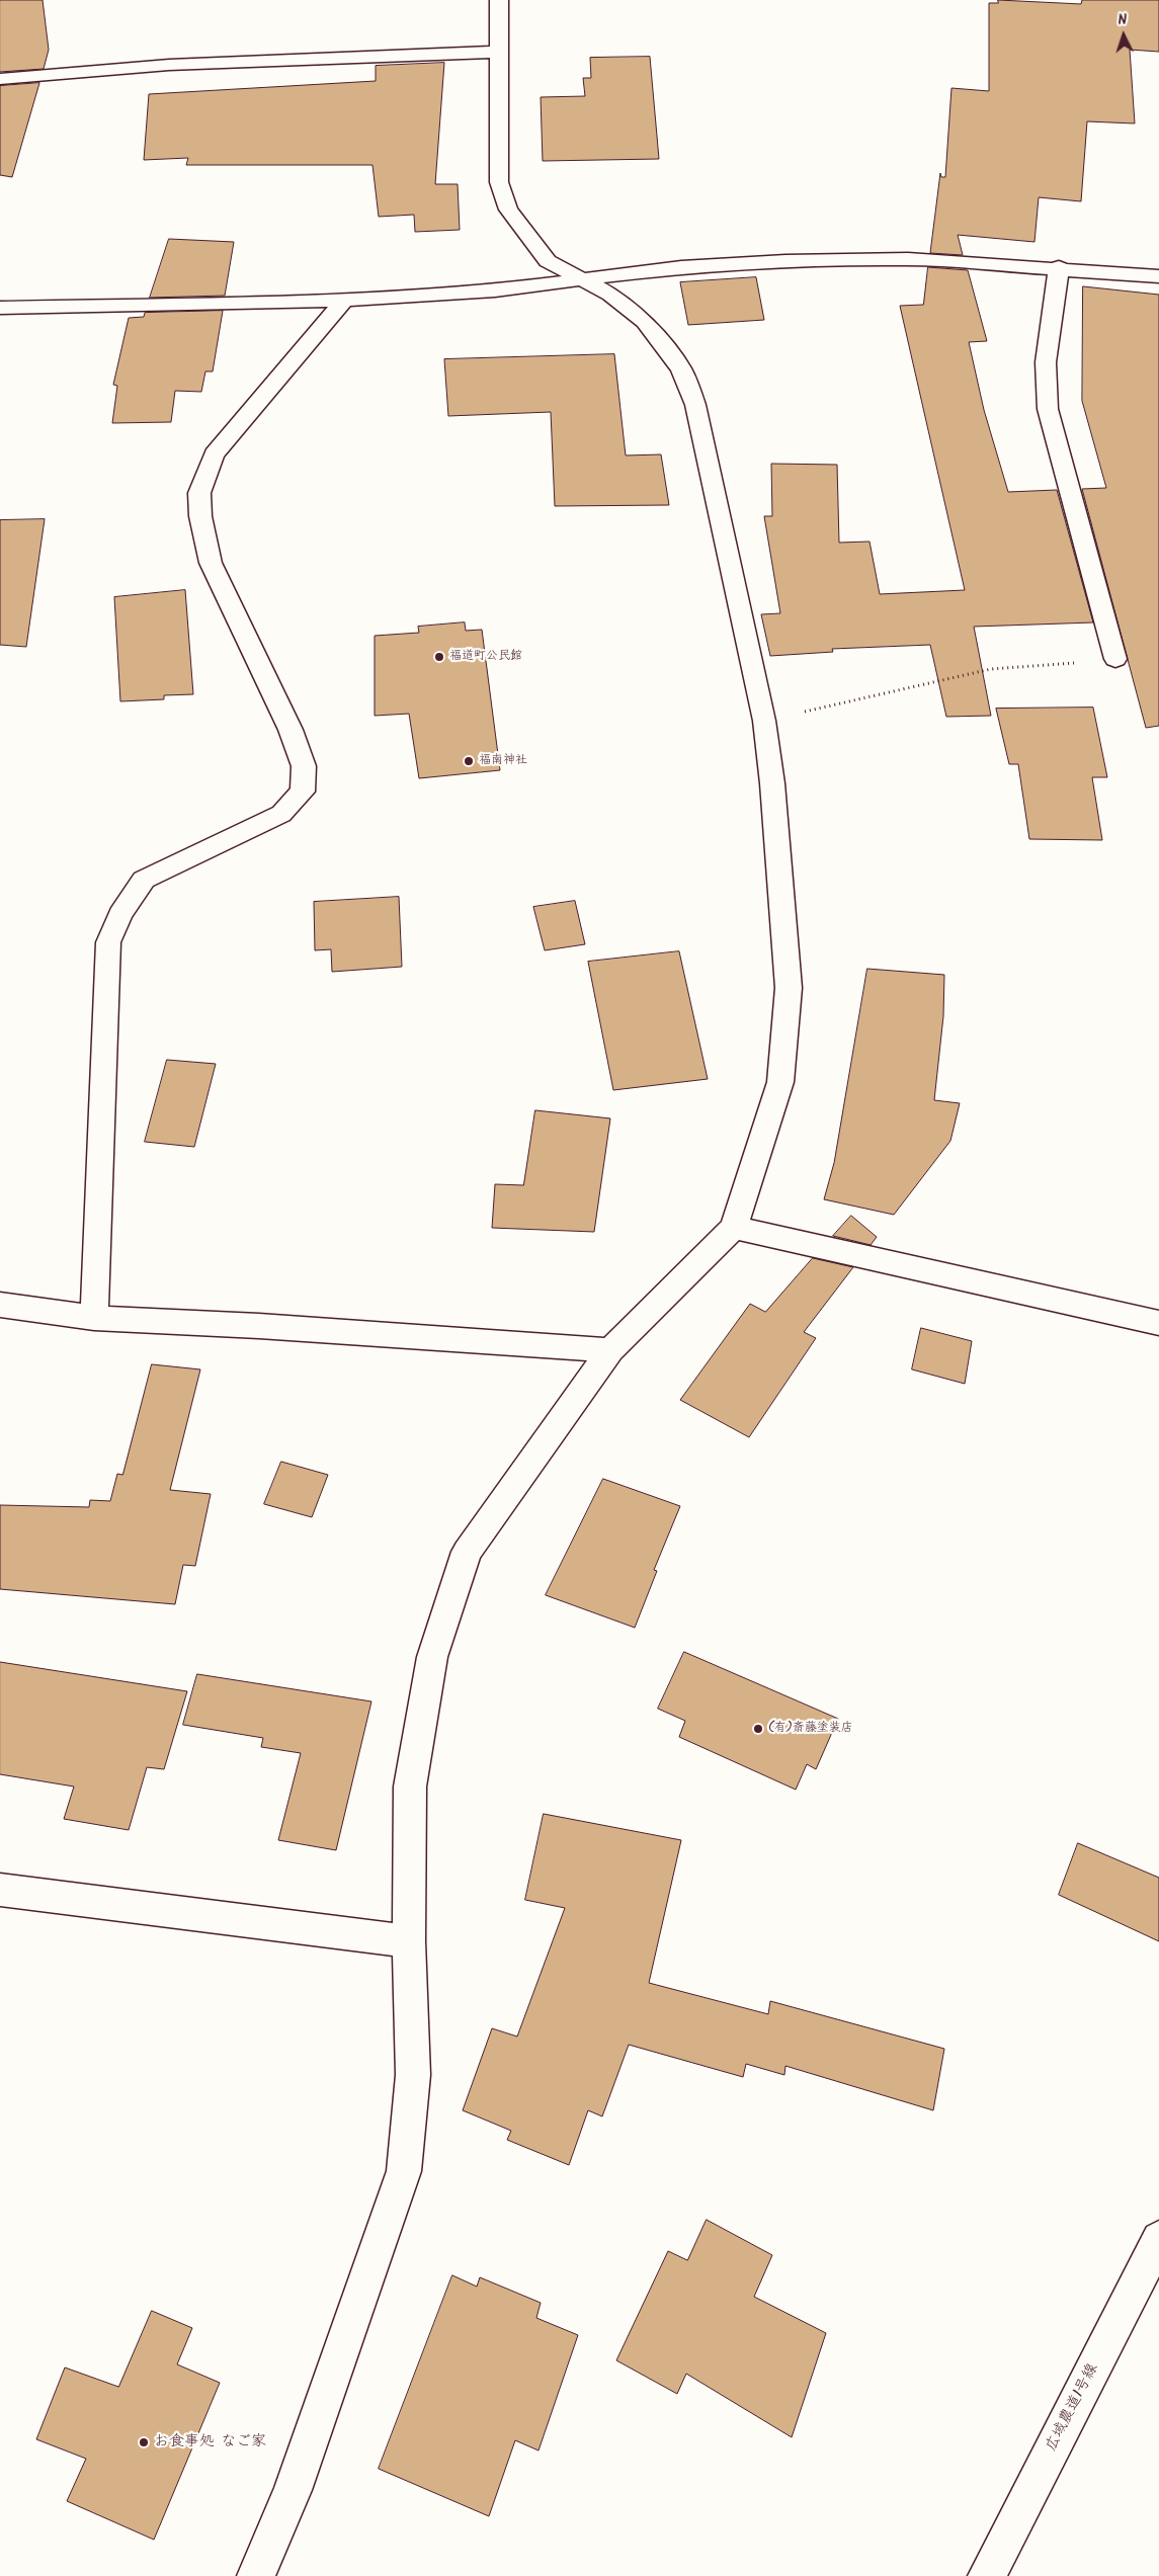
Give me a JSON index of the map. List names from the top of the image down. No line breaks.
{"streets":{"street":["広域農道1号線"]},"places":["福道町公民館","福南神社","(有)斎藤塗装店","お食事処 なご家"],"north":"top"}
